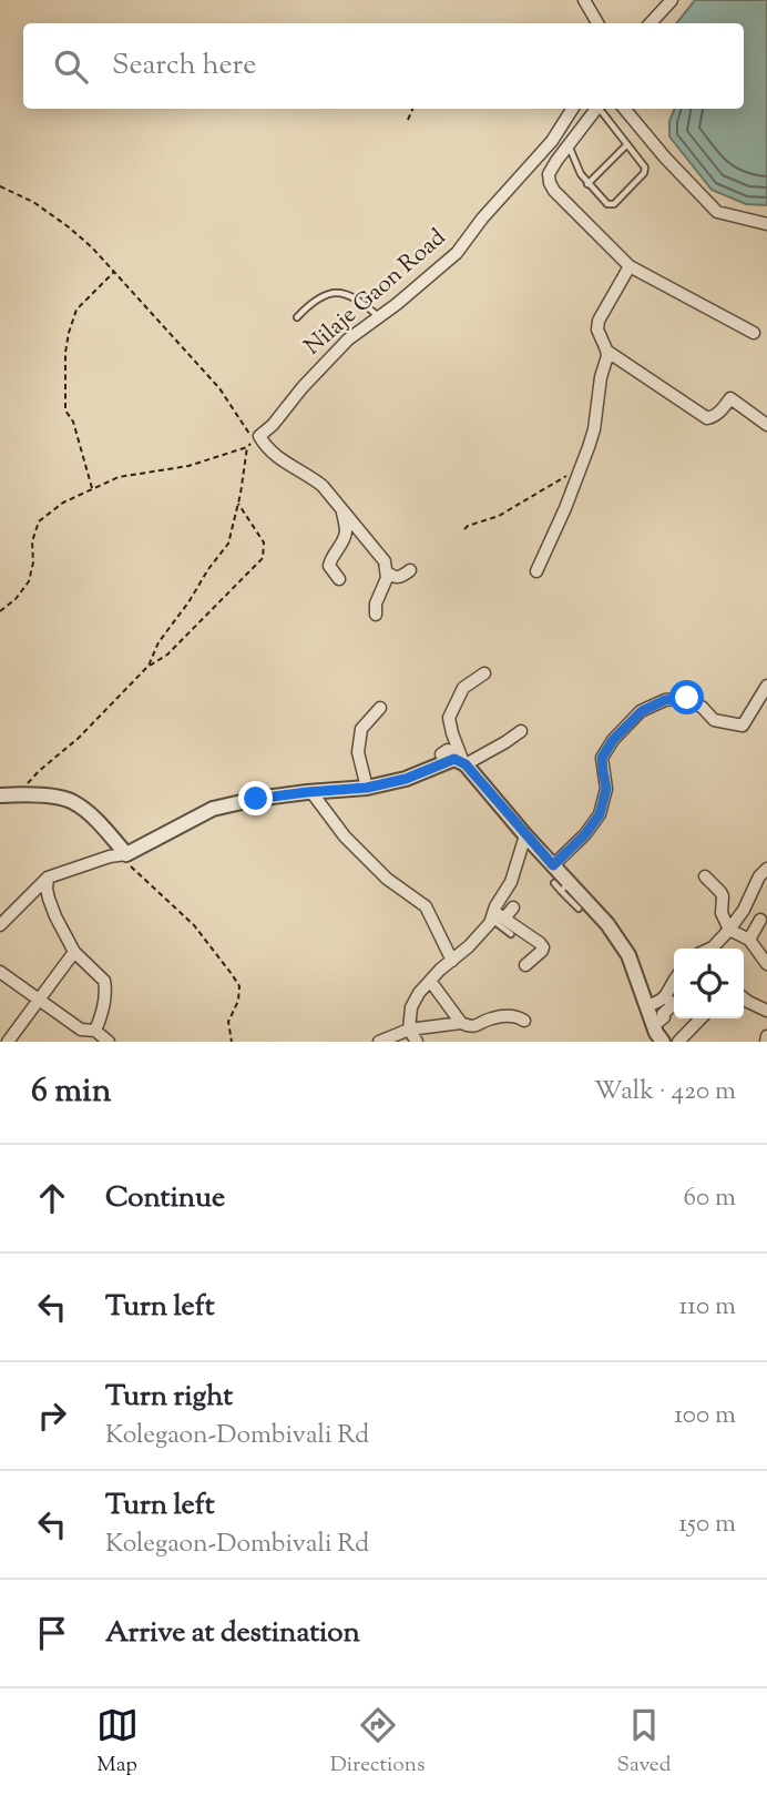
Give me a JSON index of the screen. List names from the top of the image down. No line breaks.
{"streets":{"street":["Nilaje Gaon Road"]},"page":{"search":"Search here","heading":["6 min","Walk · 420 m"],"list":[["Continue","60 m"],["Turn left","110 m"],["Turn right","Kolegaon-Dombivali Rd","100 m"],["Turn left","Kolegaon-Dombivali Rd","150 m"],"Arrive at destination"],"nav":["Map","Directions","Saved"]}}
